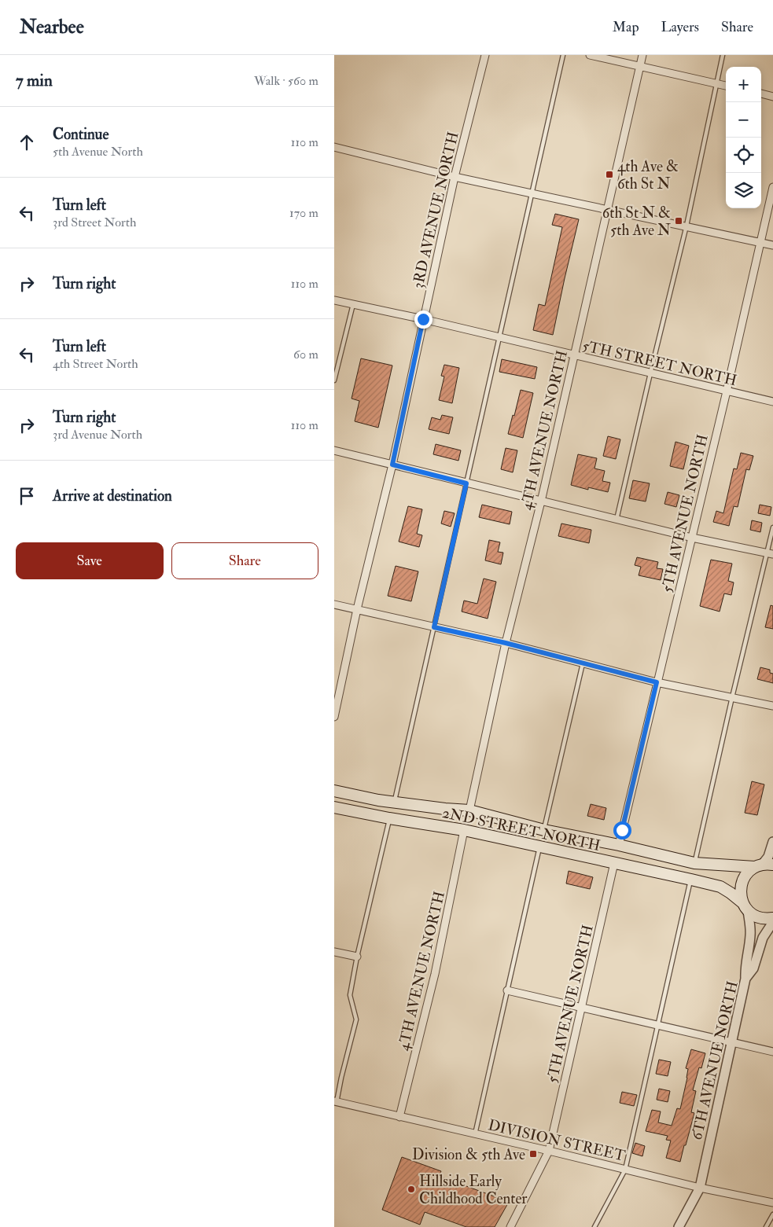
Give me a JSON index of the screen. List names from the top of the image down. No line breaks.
{"streets":{"main road":["2ND STREET NORTH"],"street":["3RD AVENUE NORTH","5TH STREET NORTH","4TH AVENUE NORTH","5TH AVENUE NORTH","6TH AVENUE NORTH","DIVISION STREET"]},"crossings":[["3RD AVENUE NORTH","5TH STREET NORTH"],["5TH STREET NORTH","4TH AVENUE NORTH"],["5TH STREET NORTH","5TH AVENUE NORTH"],["4TH AVENUE NORTH","2ND STREET NORTH"],["4TH AVENUE NORTH","DIVISION STREET"],["5TH AVENUE NORTH","2ND STREET NORTH"],["5TH AVENUE NORTH","DIVISION STREET"],["6TH AVENUE NORTH","DIVISION STREET"]],"places":{"transit":["4th Ave & 6th St N","6th St N & 5th Ave N","Division & 5th Ave"],"other":["Hillside Early Childhood Center"]},"page":{"header":"Nearbee","nav":["Map","Layers","Share"],"heading":["7 min","Walk · 560 m"],"map_buttons":["+","−"],"list":[["Continue","5th Avenue North","110 m"],["Turn left","3rd Street North","170 m"],["Turn right","110 m"],["Turn left","4th Street North","60 m"],["Turn right","3rd Avenue North","110 m"],"Arrive at destination"],"buttons":["Save","Share"]}}
